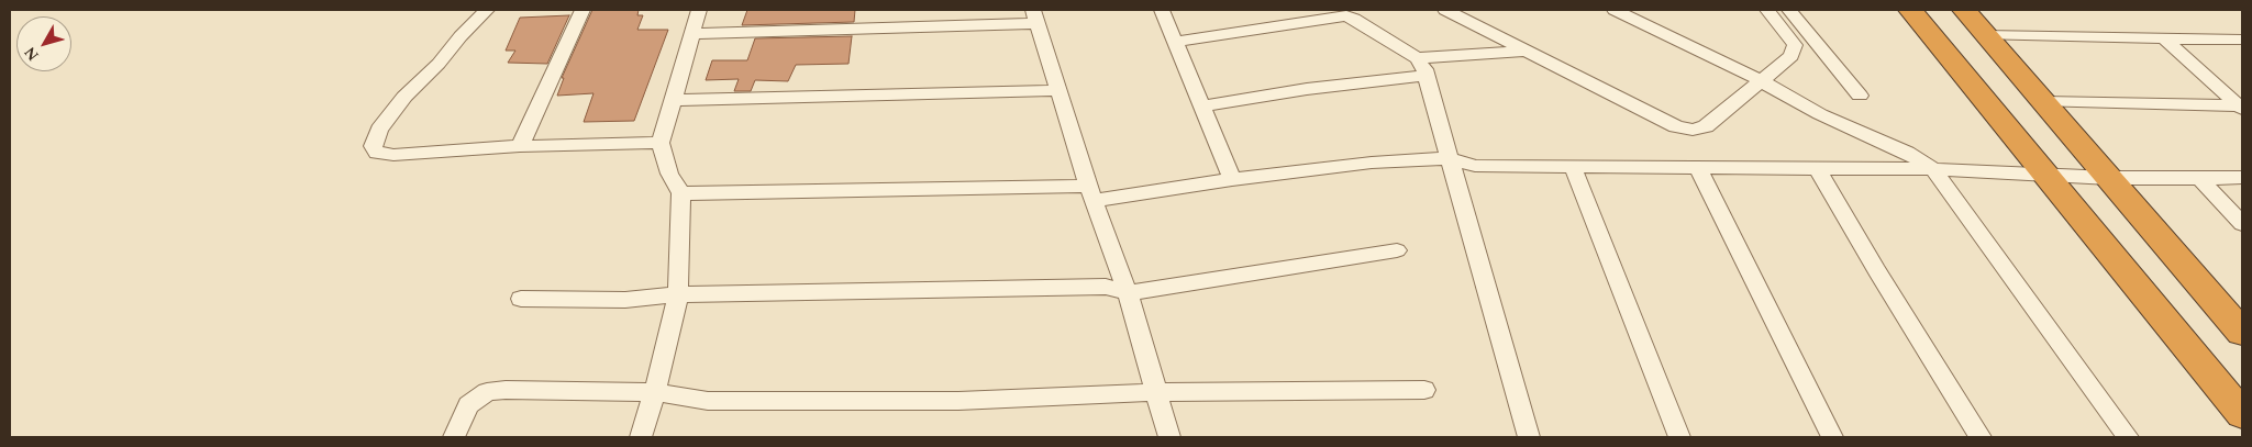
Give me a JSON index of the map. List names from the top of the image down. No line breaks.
{"north":"bottom left"}
